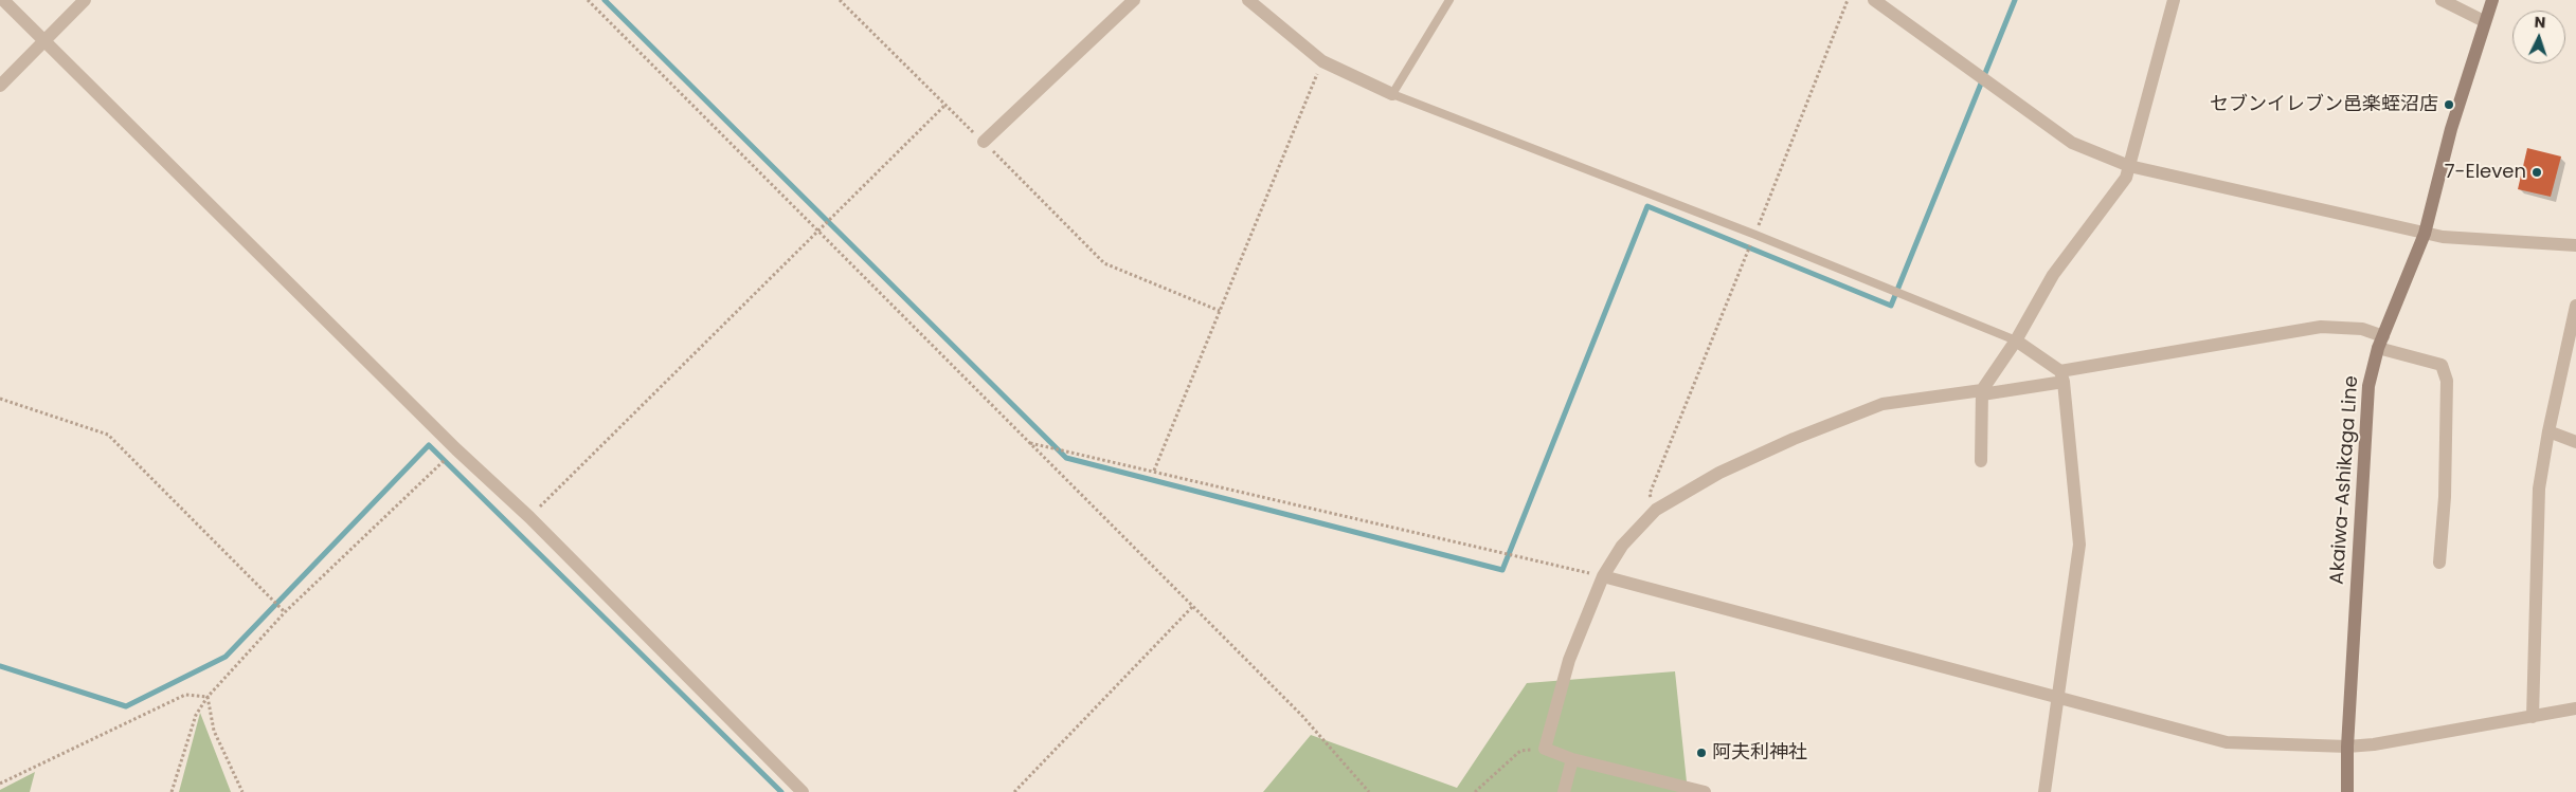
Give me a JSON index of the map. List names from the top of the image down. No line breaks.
{"streets":{"main road":["Akaiwa-Ashikaga Line"]},"places":["セブンイレブン邑楽蛭沼店","7-Eleven","阿夫利神社"],"north":"top"}
